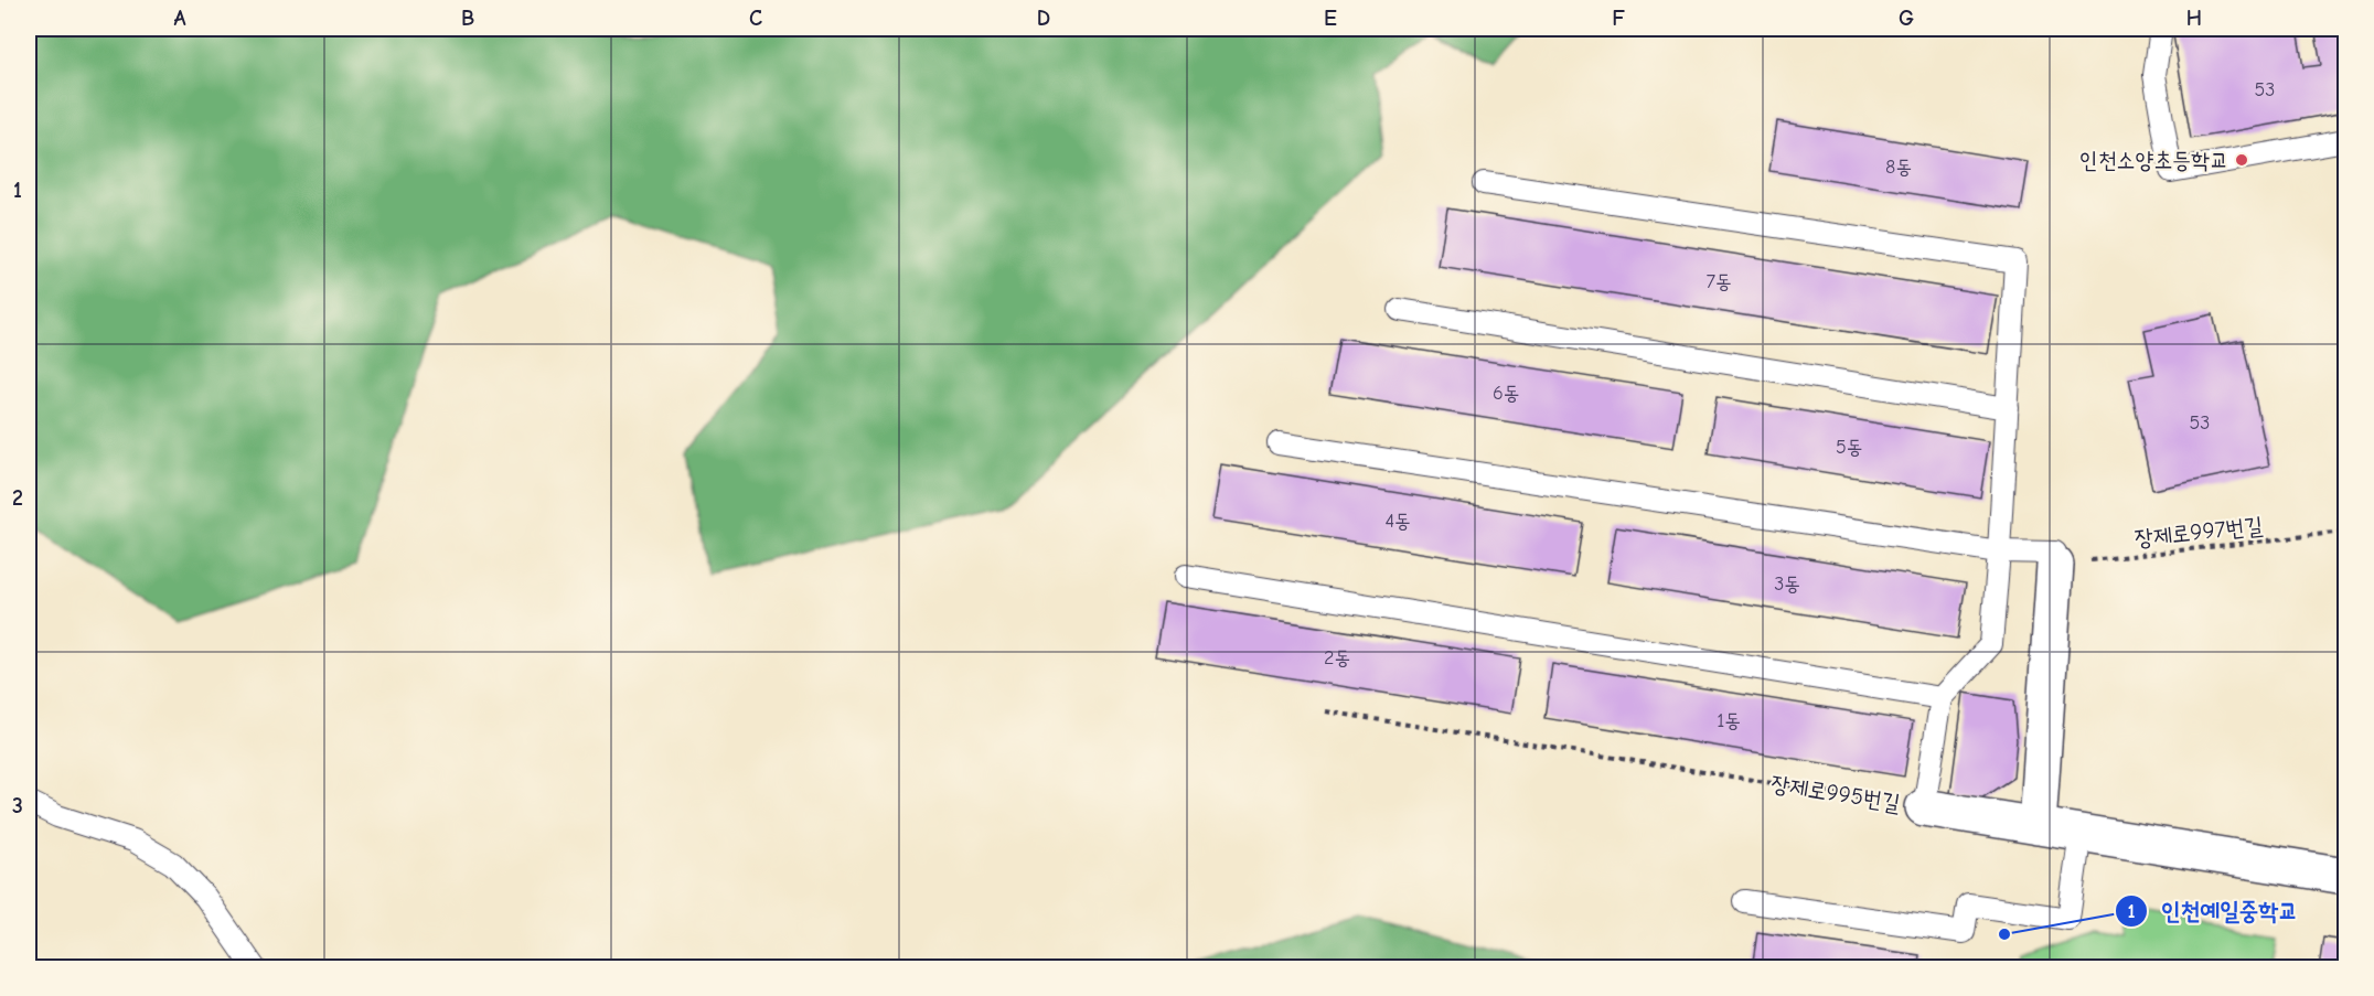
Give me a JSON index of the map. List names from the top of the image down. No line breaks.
{"streets":{"street":["장제로995번길"],"path":["장제로997번길"]},"places":["인천소양초등학교","인천예일중학교"],"house_numbers":["53","8동","7동","6동","53","5동","4동","3동","2동","1동"],"grid":{"columns":["A","B","C","D","E","F","G","H"],"rows":["1","2","3"]}}
